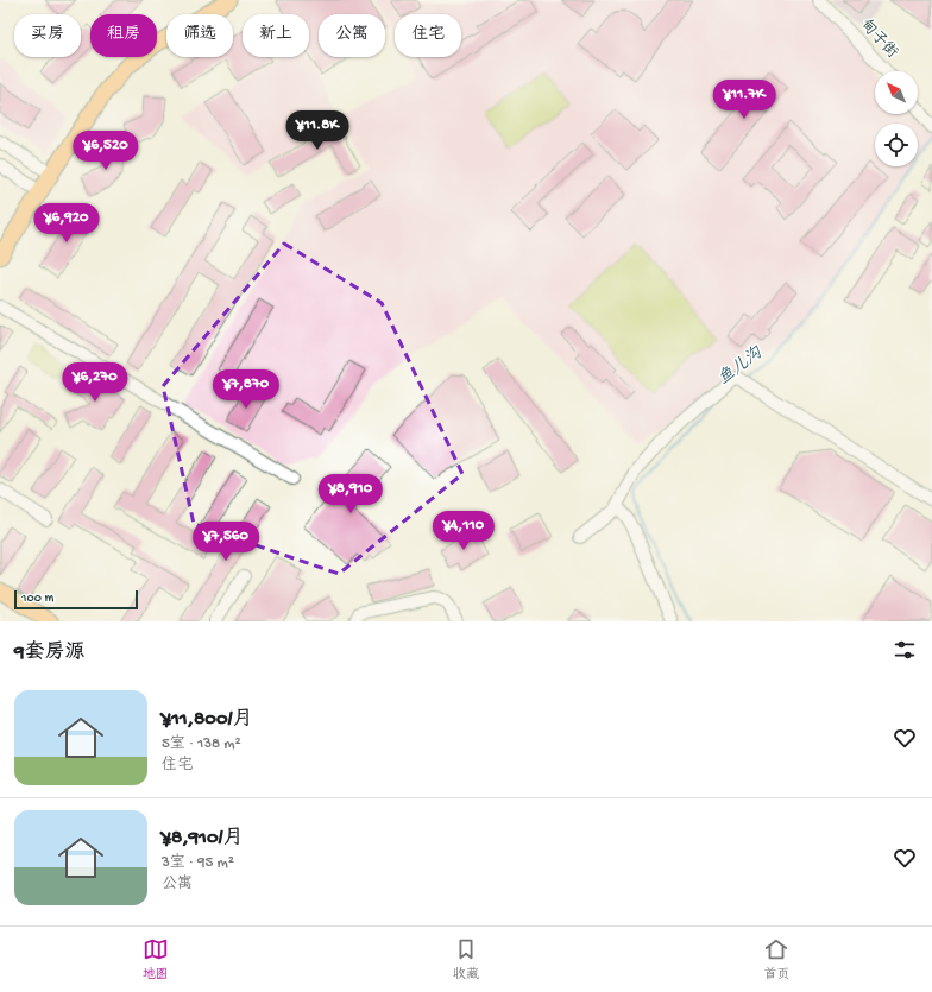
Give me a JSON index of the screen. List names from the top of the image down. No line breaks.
{"streets":{"street":["甸子街"]},"water":["鱼儿沟"],"scale_bar":"100 m","north":"top left","page":{"chip":["买房","租房","筛选","新上","公寓","住宅"],"price":["¥11.7K","¥11.8K","¥6,520","¥6,920","¥6,270","¥7,870","¥8,910","¥4,110","¥7,560"],"scale":"100 m","heading":"9套房源","list":[{"name":"¥11,800/月","note":"5室 · 138 m² · 住宅"},{"name":"¥8,910/月","note":"3室 · 95 m² · 公寓"}],"tabs":["地图","收藏","首页"]}}
